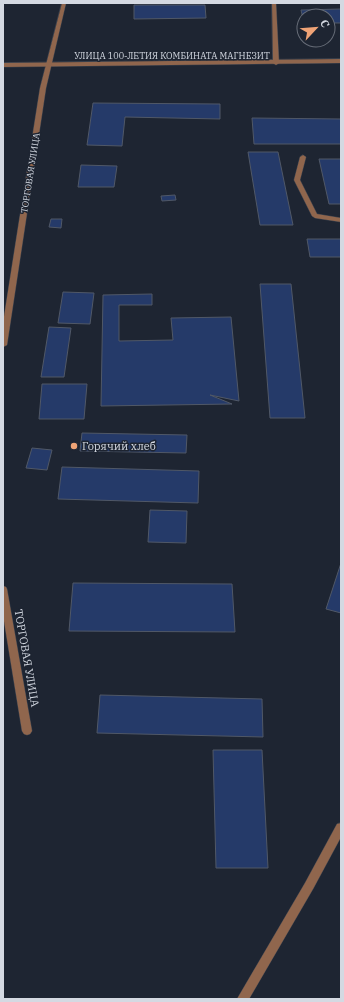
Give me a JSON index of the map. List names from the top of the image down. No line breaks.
{"streets":{"street":["УЛИЦА 100-ЛЕТИЯ КОМБИНАТА МАГНЕЗИТ","ТОРГОВАЯ УЛИЦА"]},"crossings":[["УЛИЦА 100-ЛЕТИЯ КОМБИНАТА МАГНЕЗИТ","ТОРГОВАЯ УЛИЦА"]],"places":["Горячий хлеб"],"north":"top right"}
